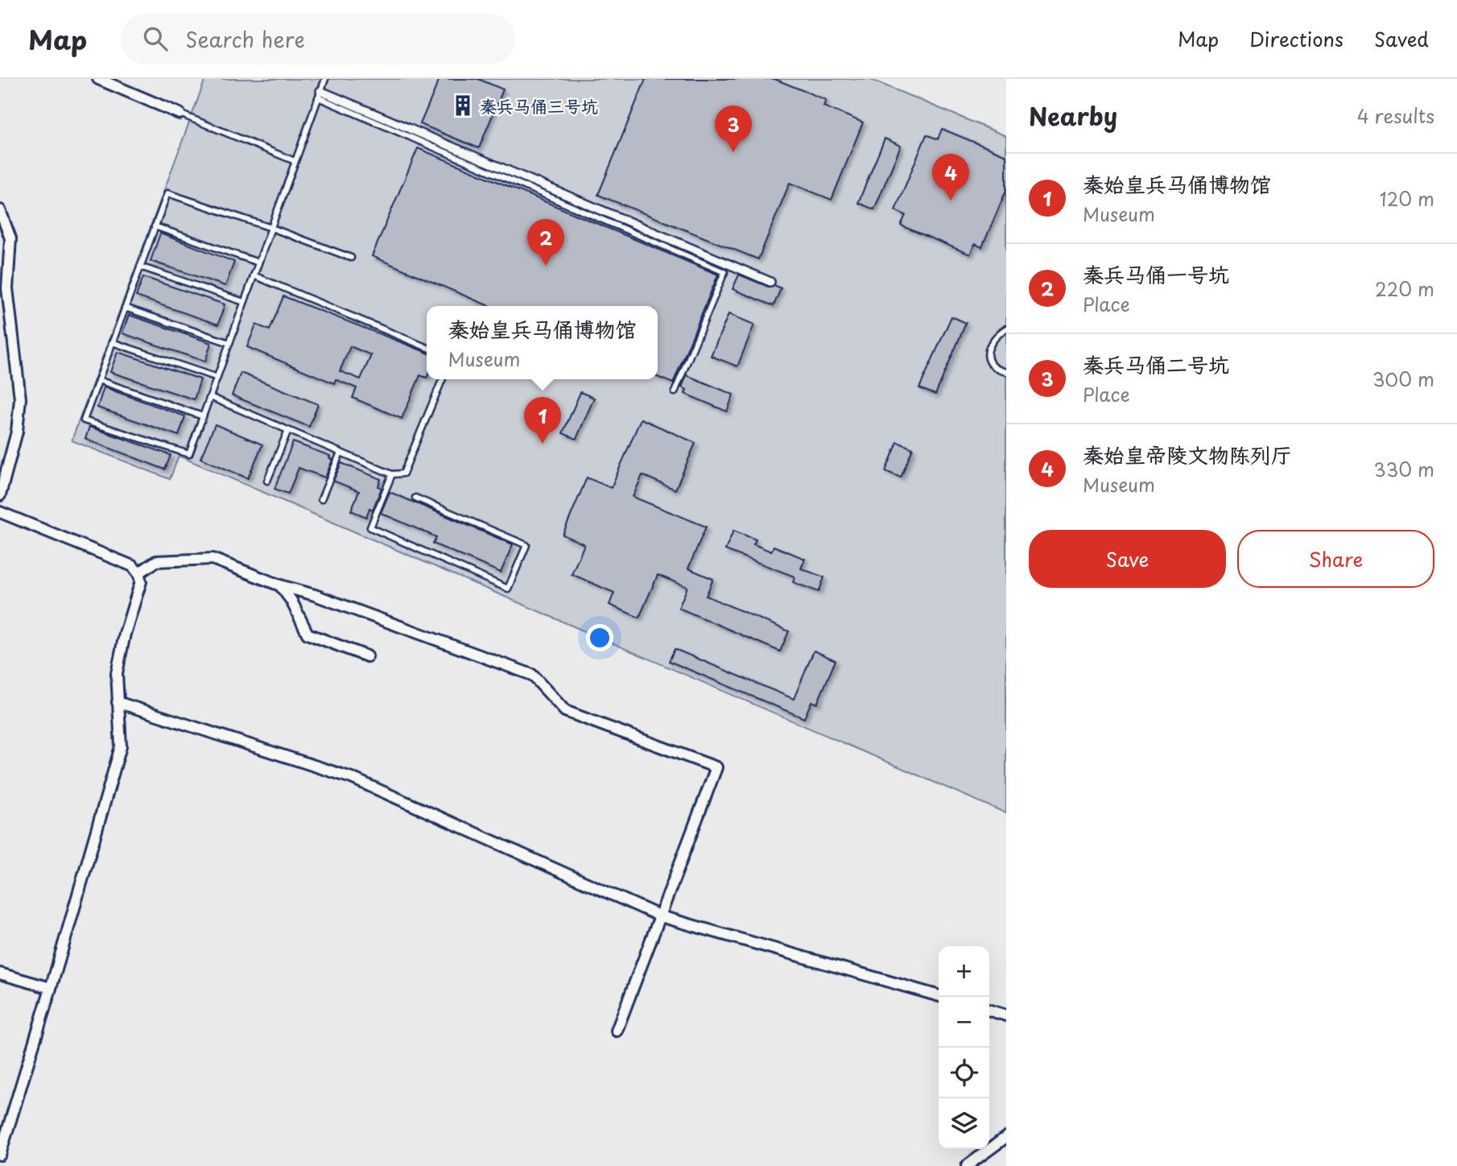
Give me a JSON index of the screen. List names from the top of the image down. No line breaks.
{"places":{"building":["秦兵马俑三号坑"]},"page":{"header":"Map","search":"Search here","nav":["Map","Directions","Saved"],"heading":["Nearby","4 results"],"pins":["3","4","2","1"],"list":[{"mark":"1","name":"秦始皇兵马俑博物馆","note":"Museum","value":"120 m"},{"mark":"2","name":"秦兵马俑一号坑","note":"Place","value":"220 m"},{"mark":"3","name":"秦兵马俑二号坑","note":"Place","value":"300 m"},{"mark":"4","name":"秦始皇帝陵文物陈列厅","note":"Museum","value":"330 m"}],"popup":["秦始皇兵马俑博物馆","Museum"],"buttons":["Save","Share"],"map_buttons":["+","−"]}}
